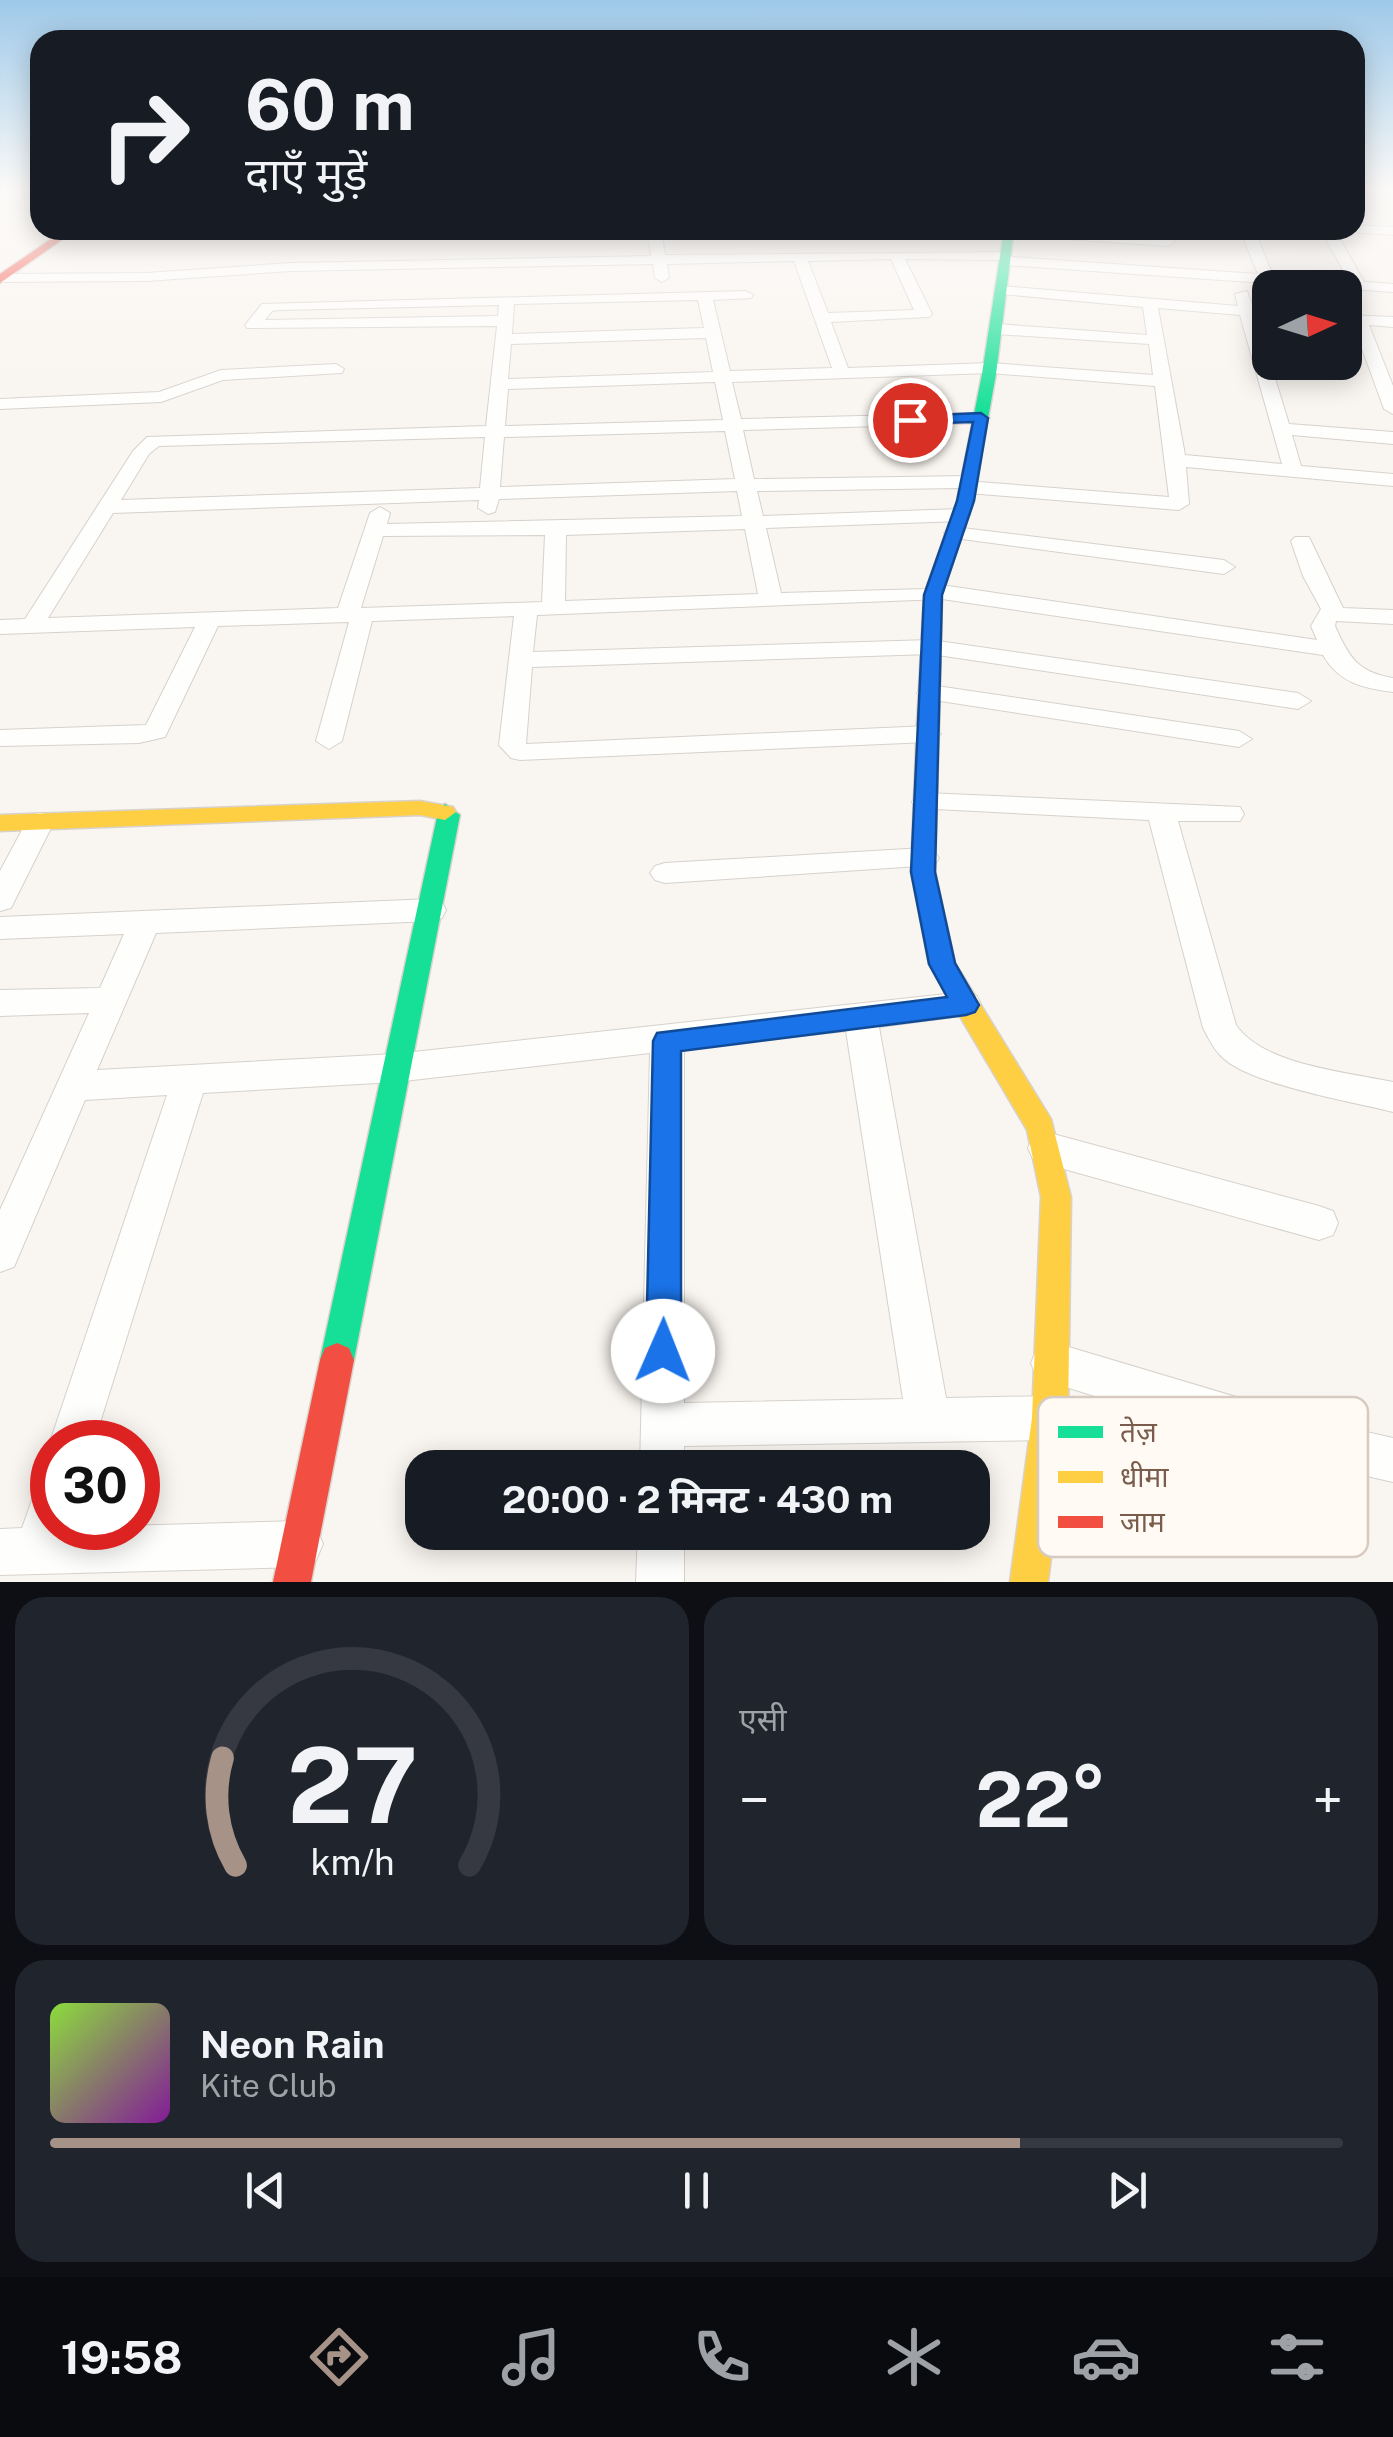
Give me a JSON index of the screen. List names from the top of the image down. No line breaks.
{"legend":["तेज़","धीमा","जाम"],"north":"right","page":{"turn":["60 m","दाएँ मुड़ें"],"limit":"30","trip":"20:00 · 2 मिनट · 430 m","tile":"एसी","heat":["−","22°","+"],"song":["Neon Rain","Kite Club"],"tabs":"19:58","gauge":["27","km/h"]}}
